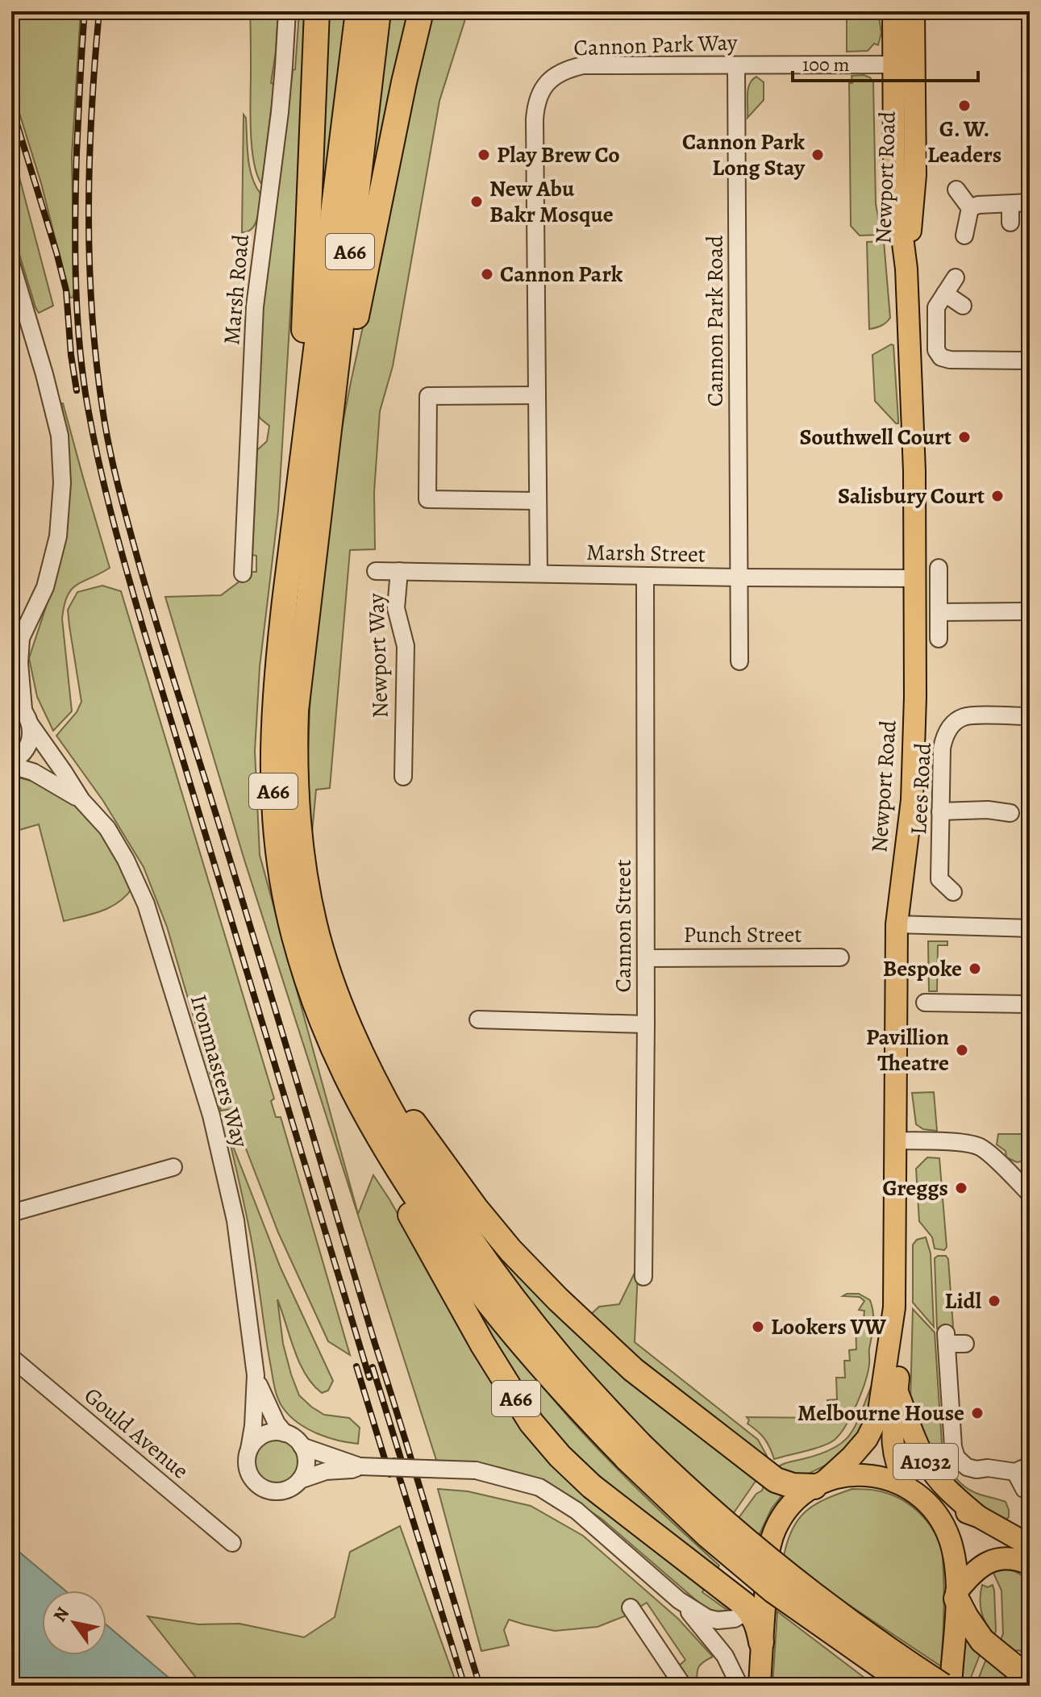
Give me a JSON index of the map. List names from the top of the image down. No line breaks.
{"streets":{"highway":["A66"],"main road":["Newport Road","A1032"],"street":["Cannon Park Way","Marsh Road","Cannon Park Road","Marsh Street","Newport Way","Lees Road","Cannon Street","Punch Street","Ironmasters Way","Gould Avenue"]},"crossings":[["Cannon Park Way","Newport Road"],["Cannon Park Way","Cannon Park Road"],["Cannon Park Way","Marsh Street"],["Newport Road","A66"],["Newport Road","Marsh Street"],["Newport Road","A1032"],["Cannon Park Road","Marsh Street"],["Marsh Street","Newport Way"],["Marsh Street","Cannon Street"],["Cannon Street","Punch Street"]],"places":["G. W. Leaders","Play Brew Co","Cannon Park Long Stay","New Abu Bakr Mosque","Cannon Park","Southwell Court","Salisbury Court","Bespoke","Pavillion Theatre","Greggs","Lidl","Lookers VW","Melbourne House"],"scale_bar":"100 m","north":"top left"}
